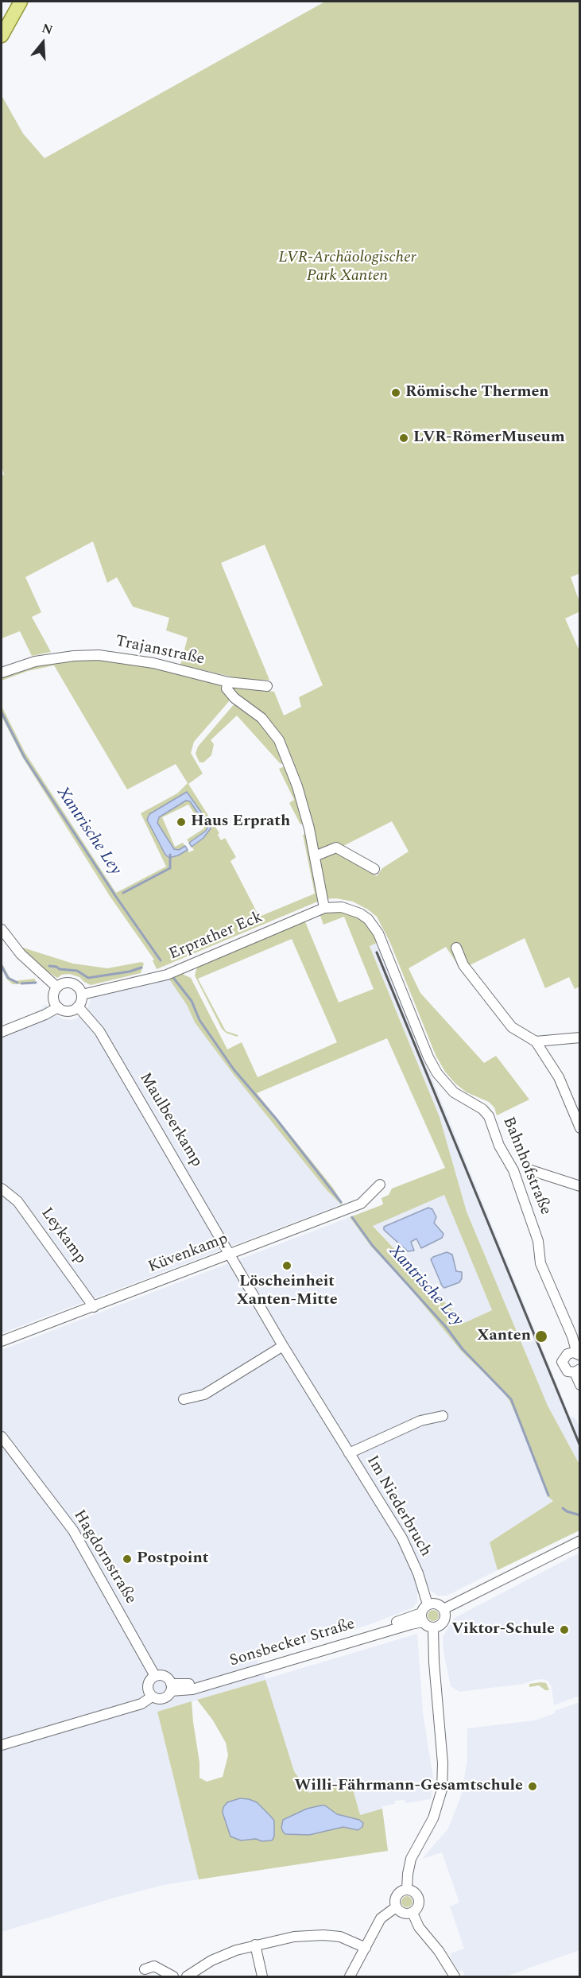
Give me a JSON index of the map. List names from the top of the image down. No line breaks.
{"streets":{"street":["Trajanstraße","Erprather Eck","Maulbeerkamp","Bahnhofstraße","Leykamp","Küvenkamp","Im Niederbruch","Hagdornstraße","Sonsbecker Straße"]},"crossings":[["Erprather Eck","Maulbeerkamp"],["Erprather Eck","Bahnhofstraße"],["Maulbeerkamp","Küvenkamp"],["Maulbeerkamp","Im Niederbruch"],["Leykamp","Küvenkamp"],["Küvenkamp","Im Niederbruch"],["Im Niederbruch","Sonsbecker Straße"],["Hagdornstraße","Sonsbecker Straße"]],"water":["Xantrische Ley"],"parks":["LVR-Archäologischer Park Xanten"],"places":["Römische Thermen","LVR-RömerMuseum","Haus Erprath","Löscheinheit Xanten-Mitte","Xanten","Postpoint","Viktor-Schule","Willi-Fährmann-Gesamtschule"],"north":"top"}
